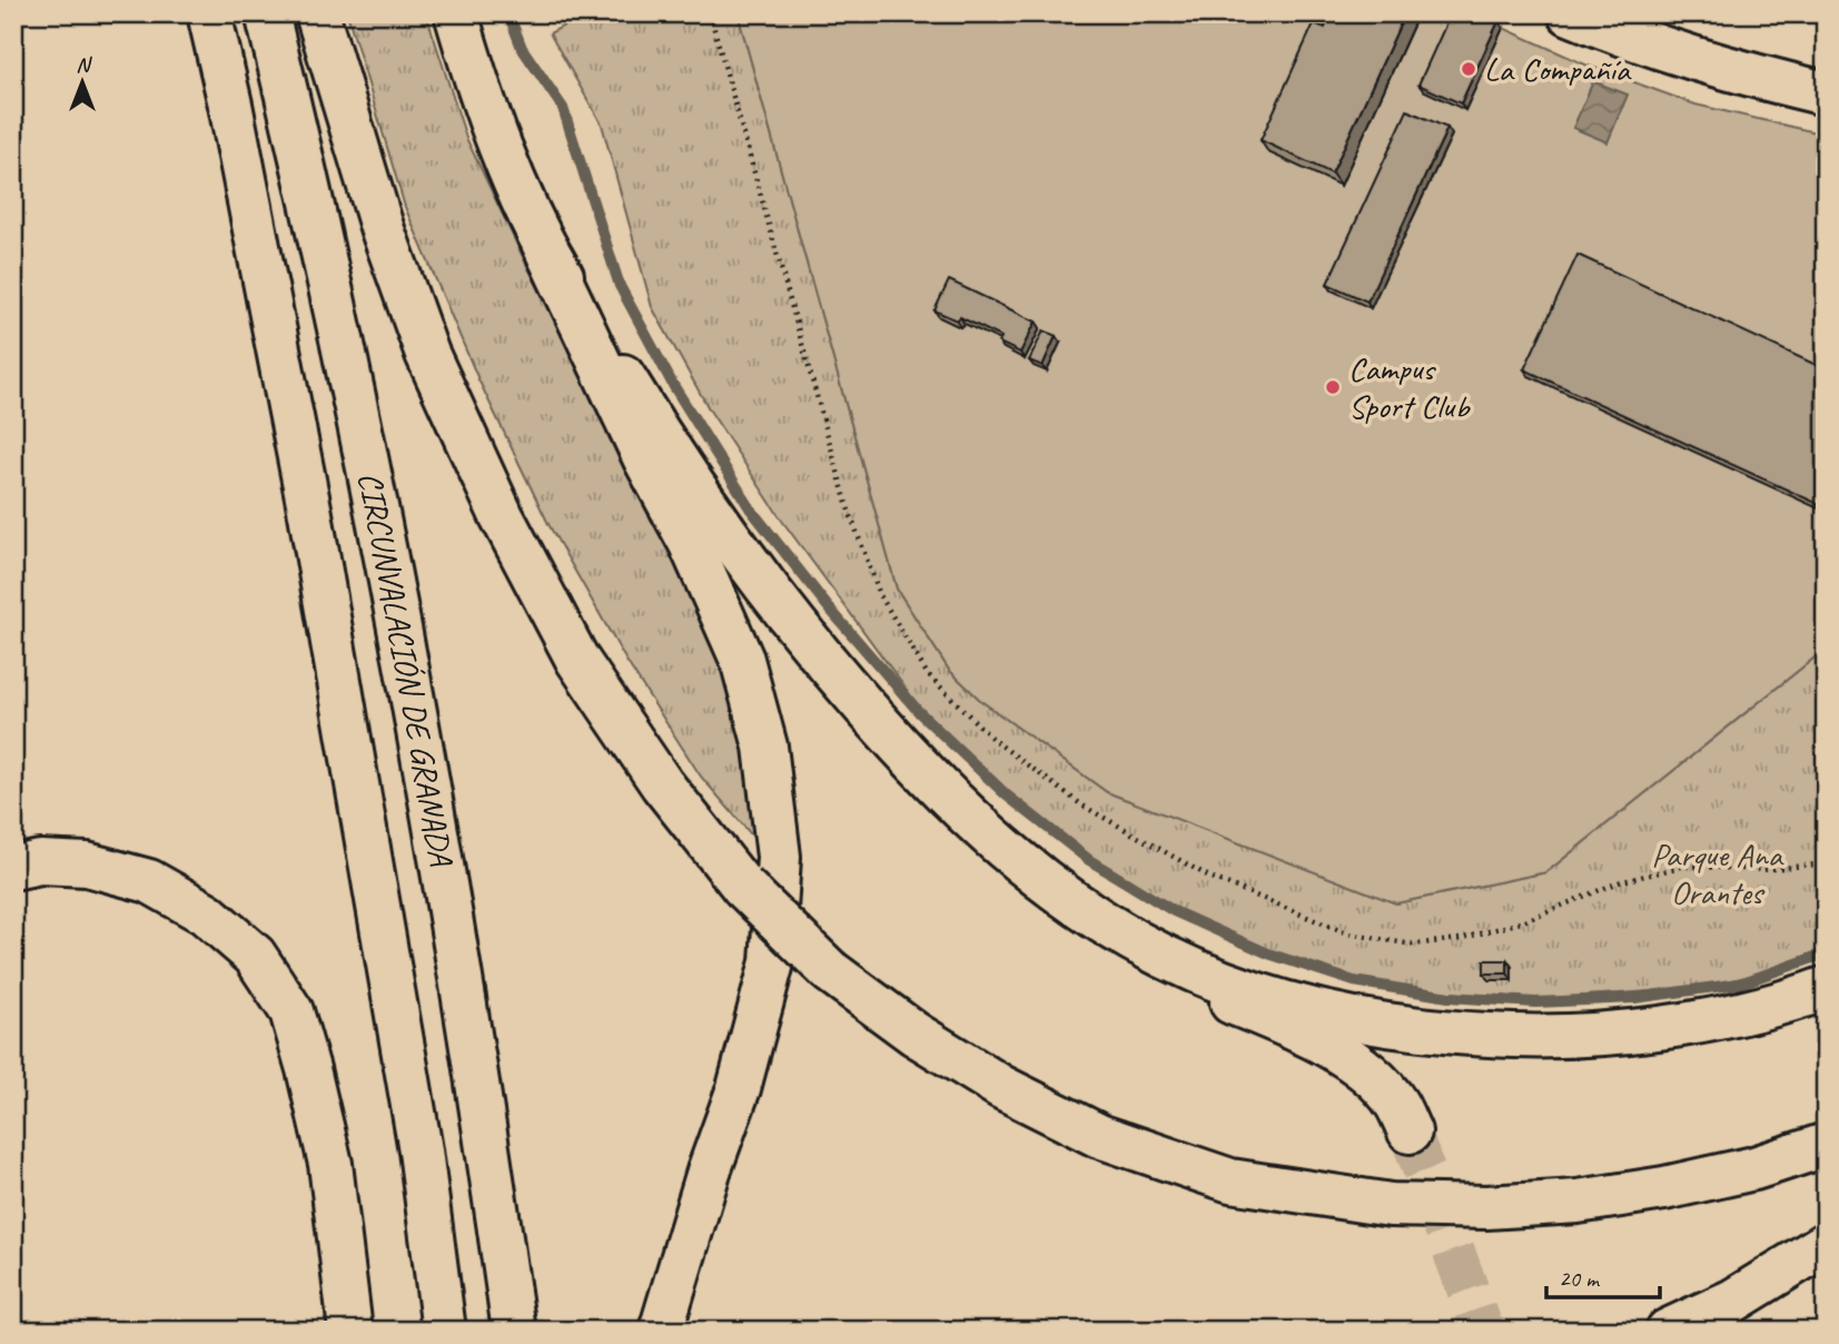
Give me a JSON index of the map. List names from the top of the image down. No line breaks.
{"streets":{"main road":["CIRCUNVALACIÓN DE GRANADA"]},"parks":["Parque Ana Orantes"],"places":["La Compañía","Campus Sport Club"],"scale_bar":"20 m","north":"top"}
